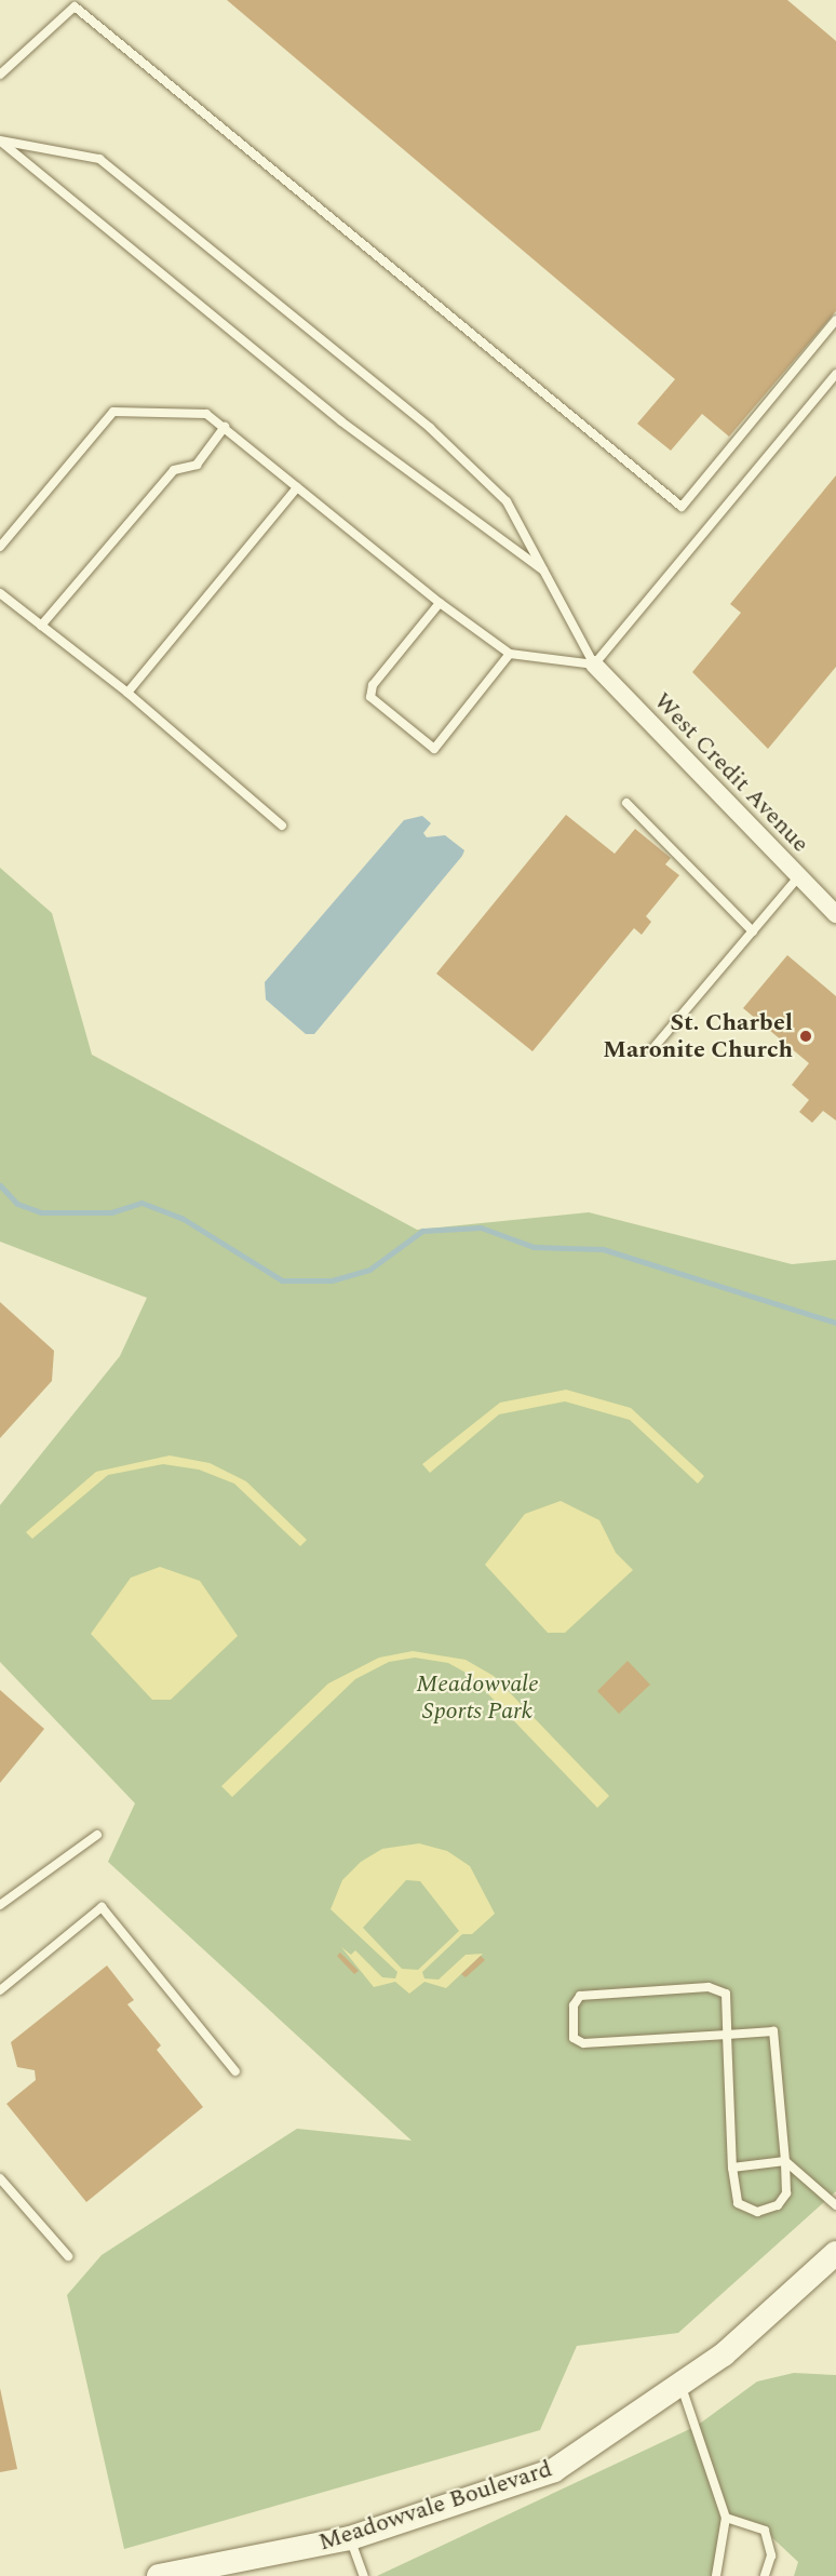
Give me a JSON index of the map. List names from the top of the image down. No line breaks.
{"streets":{"main road":["Meadowvale Boulevard"],"street":["West Credit Avenue"]},"parks":["Meadowvale Sports Park"],"places":["St. Charbel Maronite Church"]}
